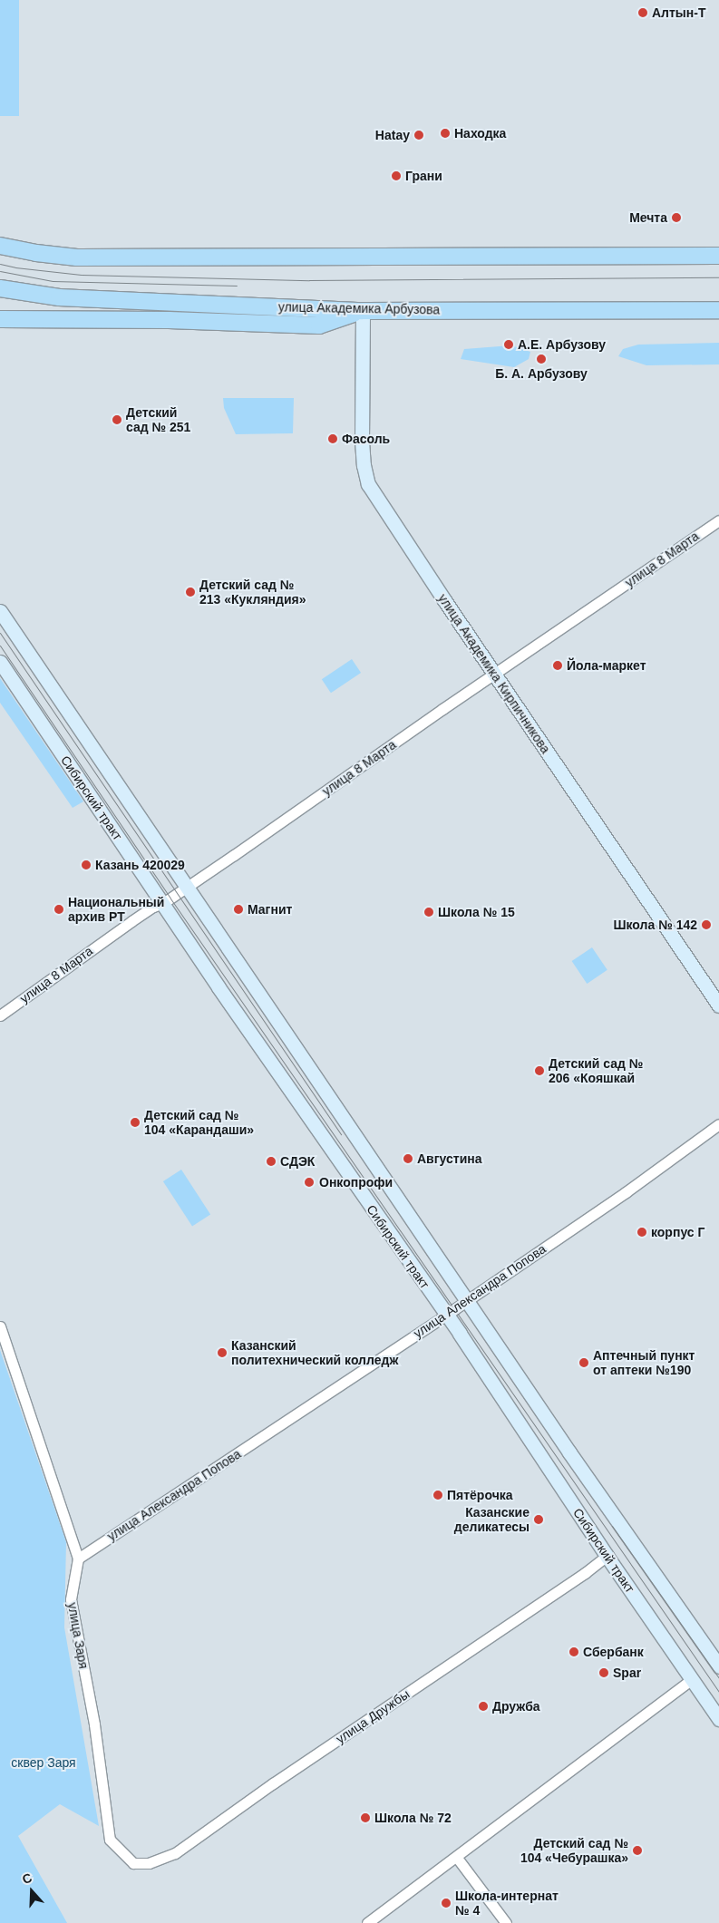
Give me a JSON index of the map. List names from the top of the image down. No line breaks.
{"streets":{"main road":["улица Академика Арбузова","улица Академика Кирпичникова","Сибирский тракт"],"street":["улица 8 Марта","улица Александра Попова","улица Заря","улица Дружбы"]},"crossings":[["улица Академика Арбузова","улица Академика Кирпичникова"],["улица 8 Марта","улица Академика Кирпичникова"],["улица 8 Марта","Сибирский тракт"],["Сибирский тракт","улица Александра Попова"],["Сибирский тракт","улица Дружбы"],["улица Александра Попова","улица Заря"],["улица Заря","улица Дружбы"]],"parks":["сквер Заря"],"places":["Алтын-Т","Находка","Hatay","Грани","Мечта","А.Е. Арбузову","Б. А. Арбузову","Детский сад № 251","Фасоль","Детский сад № 213 «Кукляндия»","Йола-маркет","Казань 420029","Национальный архив РТ","Магнит","Школа № 15","Школа № 142","Детский сад № 206 «Кояшкай","Детский сад № 104 «Карандаши»","Августина","СДЭК","Онкопрофи","корпус Г","Казанский политехнический колледж","Аптечный пункт от аптеки №190","Пятёрочка","Казанские деликатесы","Сбербанк","Spar","Дружба","Школа № 72","Детский сад № 104 «Чебурашка»","Школа-интернат № 4"],"north":"top"}
